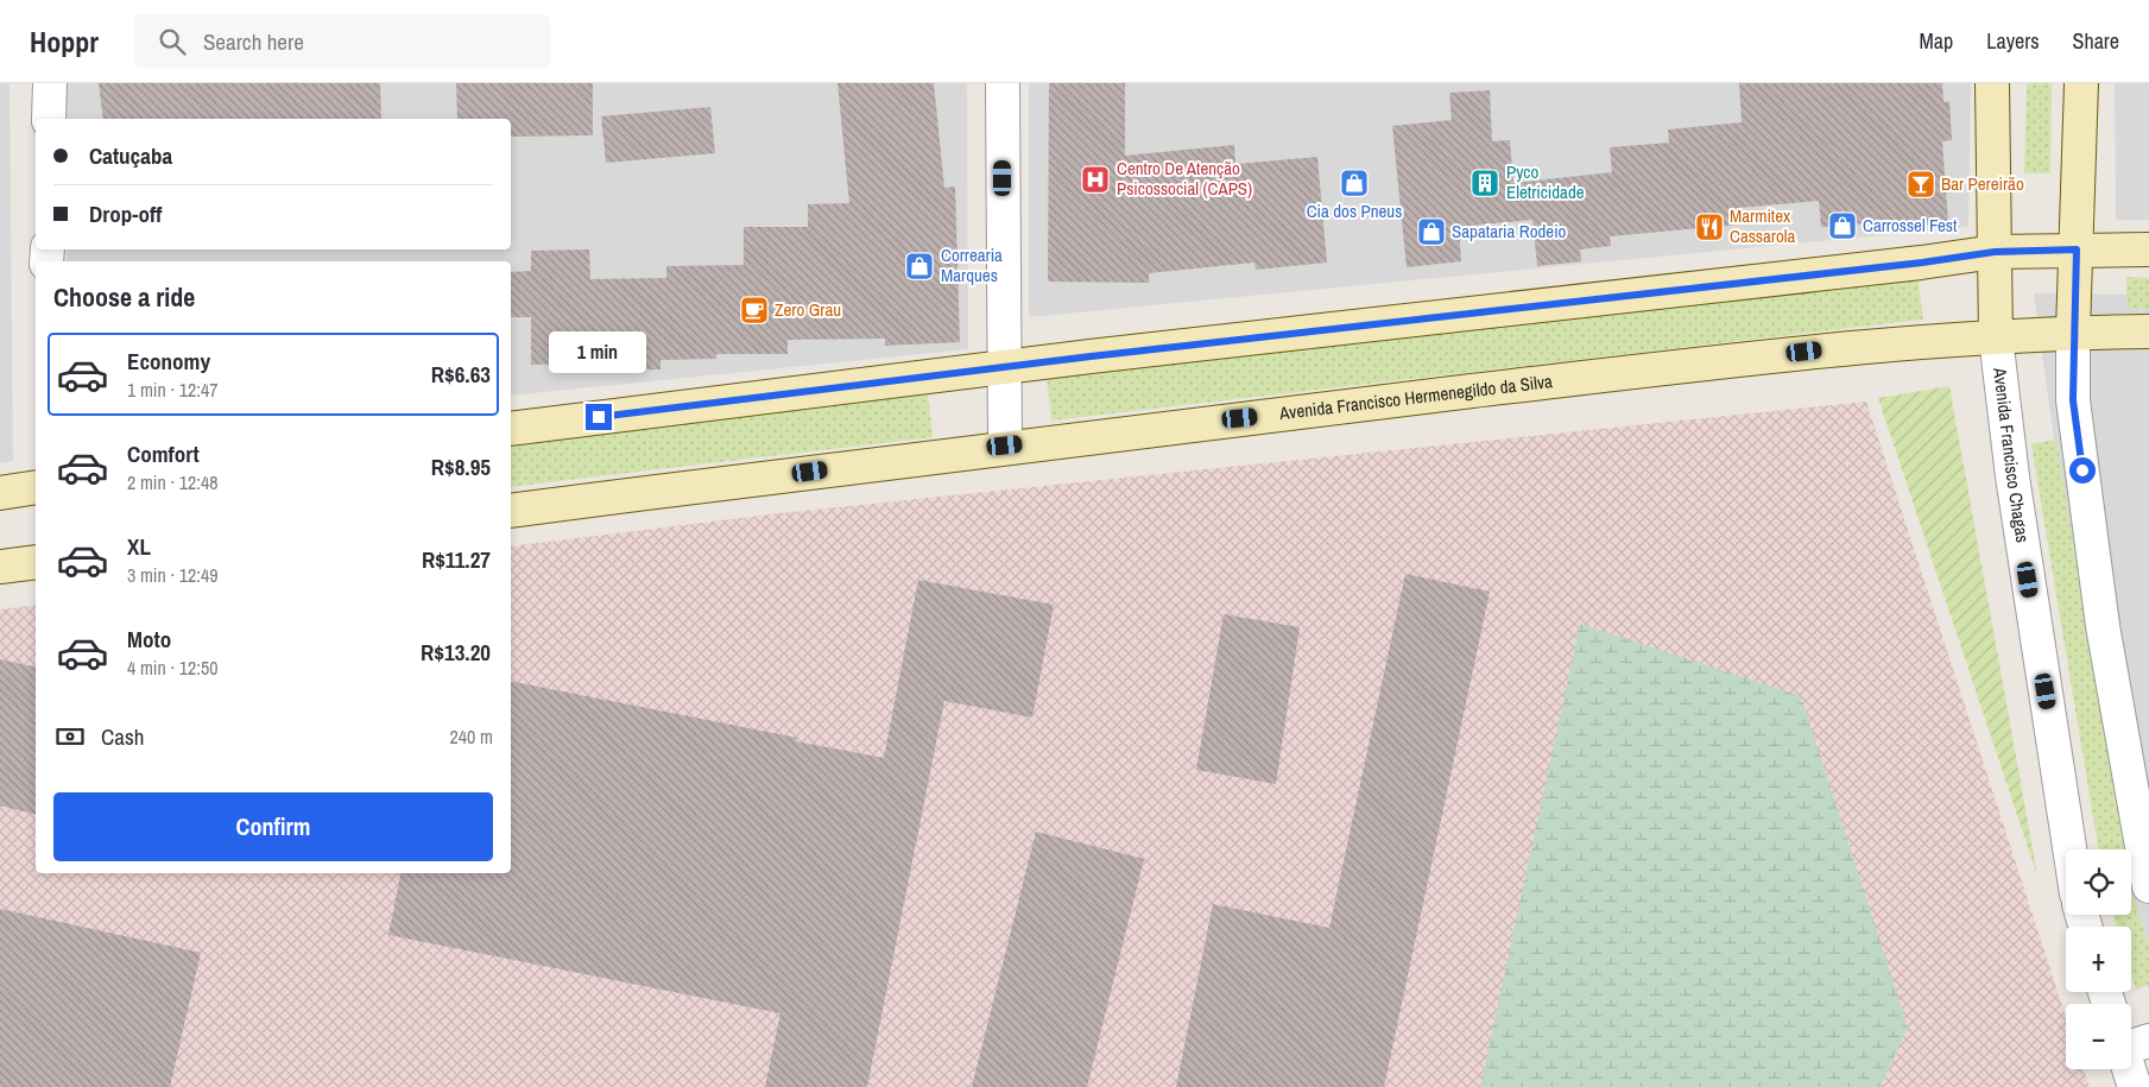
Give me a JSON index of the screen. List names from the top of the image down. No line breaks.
{"streets":{"main road":["Avenida Francisco Hermenegildo da Silva","Avenida Francisco Chagas"]},"crossings":[["Avenida Francisco Hermenegildo da Silva","Avenida Francisco Chagas"]],"places":{"hospital":["Centro De Atenção Psicossocial (CAPS)"],"shop":["Cia dos Pneus","Carrossel Fest","Sapataria Rodeio","Correaria Marques"],"building":["Pyco Eletricidade"],"bar":["Bar Pereirão"],"restaurant":["Marmitex Cassarola"],"cafe":["Zero Grau"]},"page":{"header":"Hoppr","search":"Search here","nav":["Map","Layers","Share"],"banner":["Catuçaba","Drop-off"],"heading":"Choose a ride","bubble":"1 min","list":[{"name":"Economy","note":"1 min · 12:47","value":"R$6.63"},{"name":"Comfort","note":"2 min · 12:48","value":"R$8.95"},{"name":"XL","note":"3 min · 12:49","value":"R$11.27"},{"name":"Moto","note":"4 min · 12:50","value":"R$13.20"}],"pay":["Cash","240 m"],"buttons":"Confirm","map_buttons":["+","−"]}}
